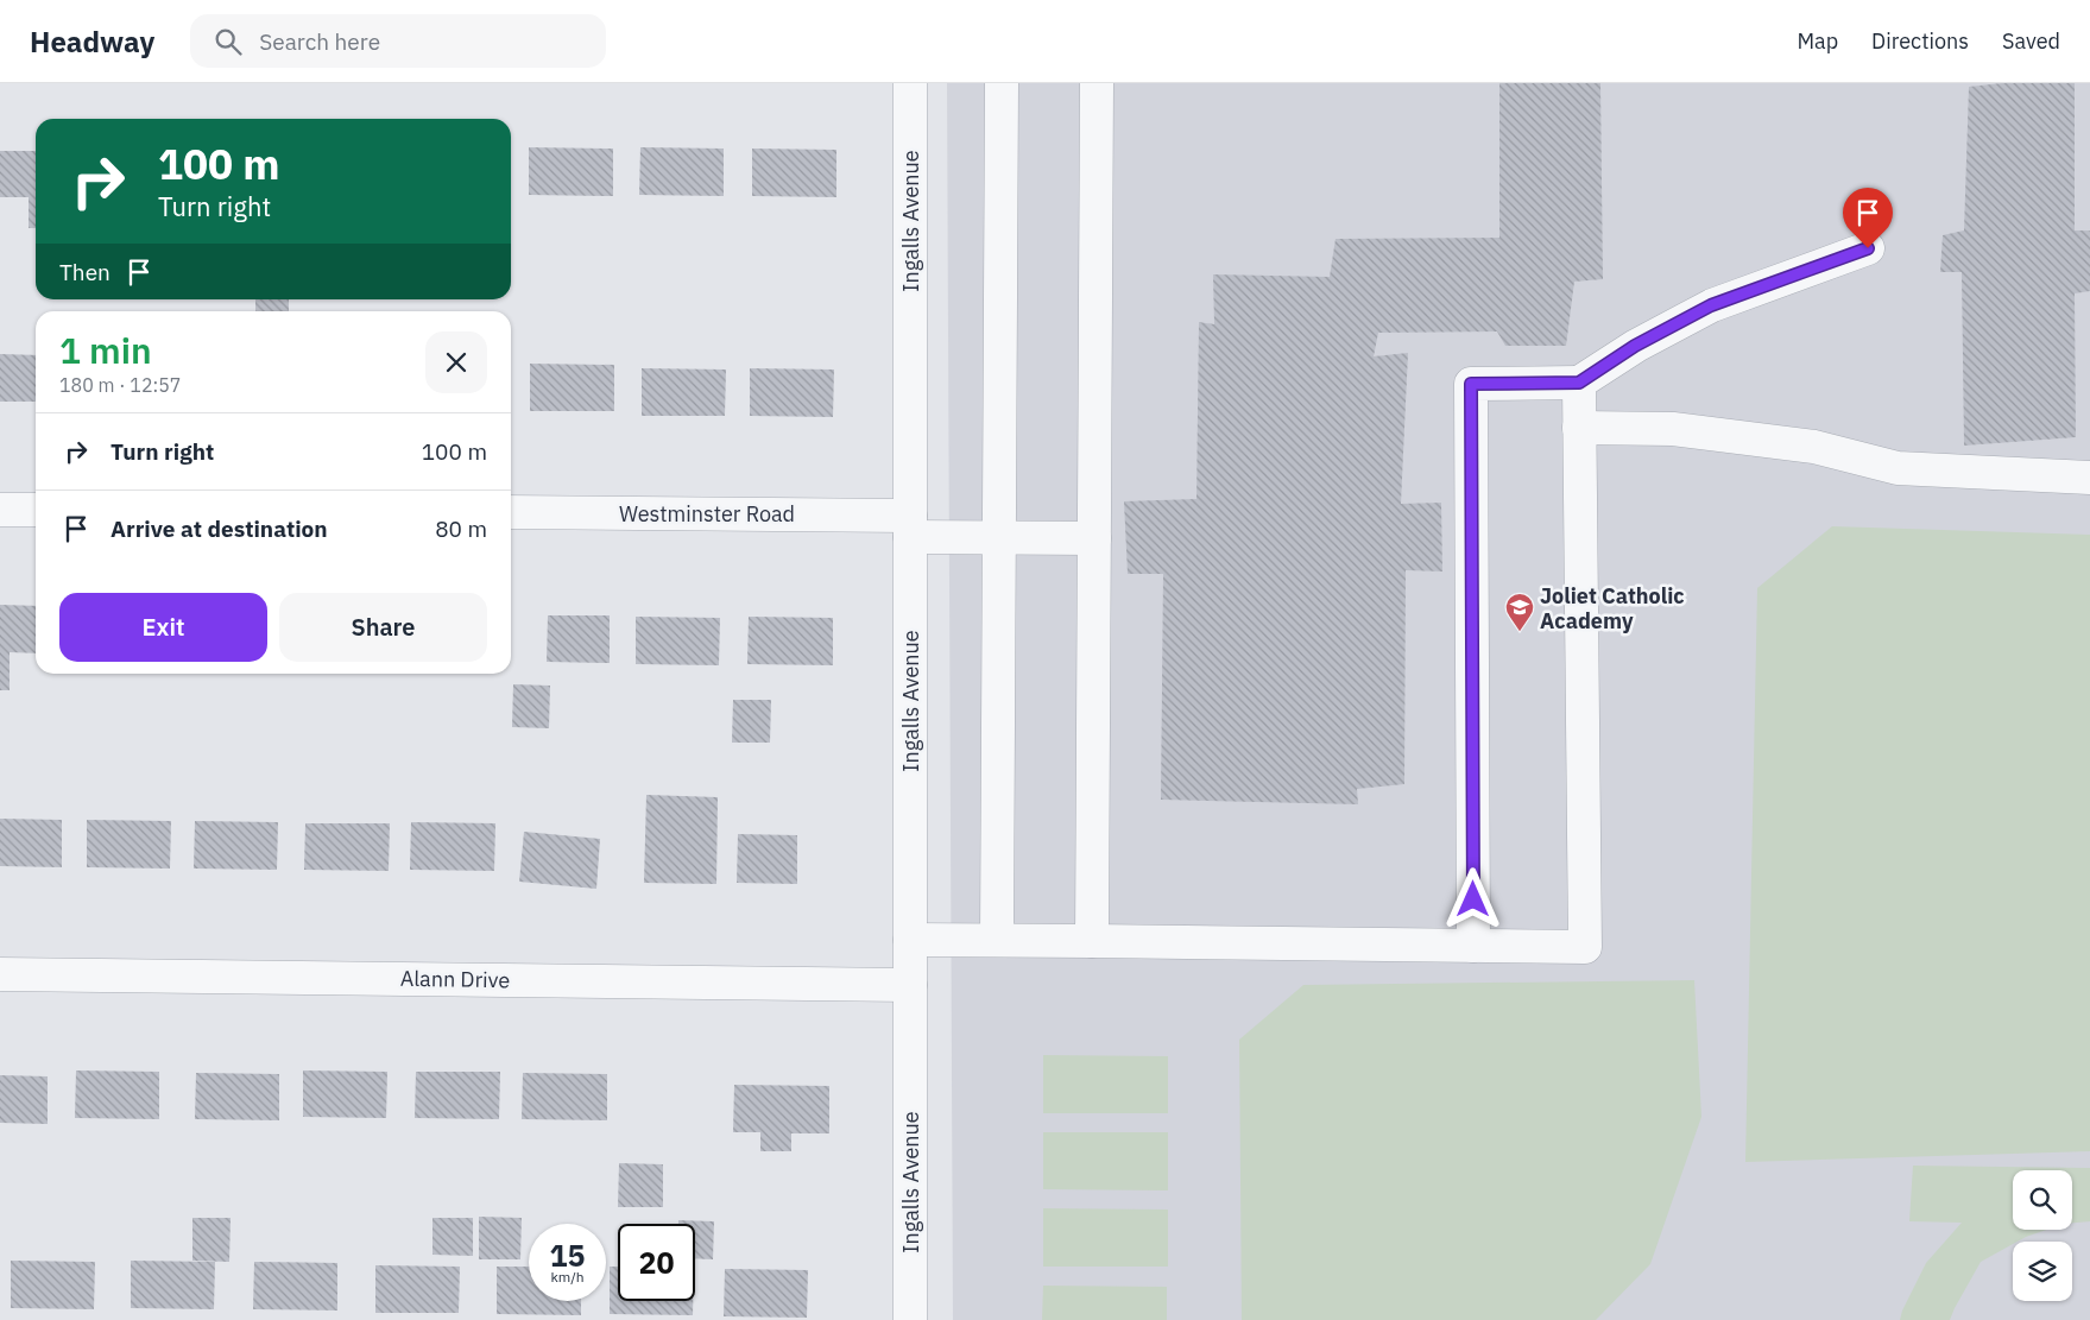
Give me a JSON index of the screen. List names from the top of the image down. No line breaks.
{"streets":{"street":["Ingalls Avenue","Westminster Road","Alann Drive"]},"crossings":[["Ingalls Avenue","Westminster Road"],["Ingalls Avenue","Alann Drive"]],"places":{"school or university":["Joliet Catholic Academy"]},"page":{"header":"Headway","search":"Search here","nav":["Map","Directions","Saved"],"turn":["100 m","Turn right"],"then":"Then","heading":["1 min","180 m · 12:57"],"list":[{"name":"Turn right","value":"100 m"},{"name":"Arrive at destination","value":"80 m"}],"buttons":["Exit","Share"],"speed":"15 km/h","limit":"20"}}
